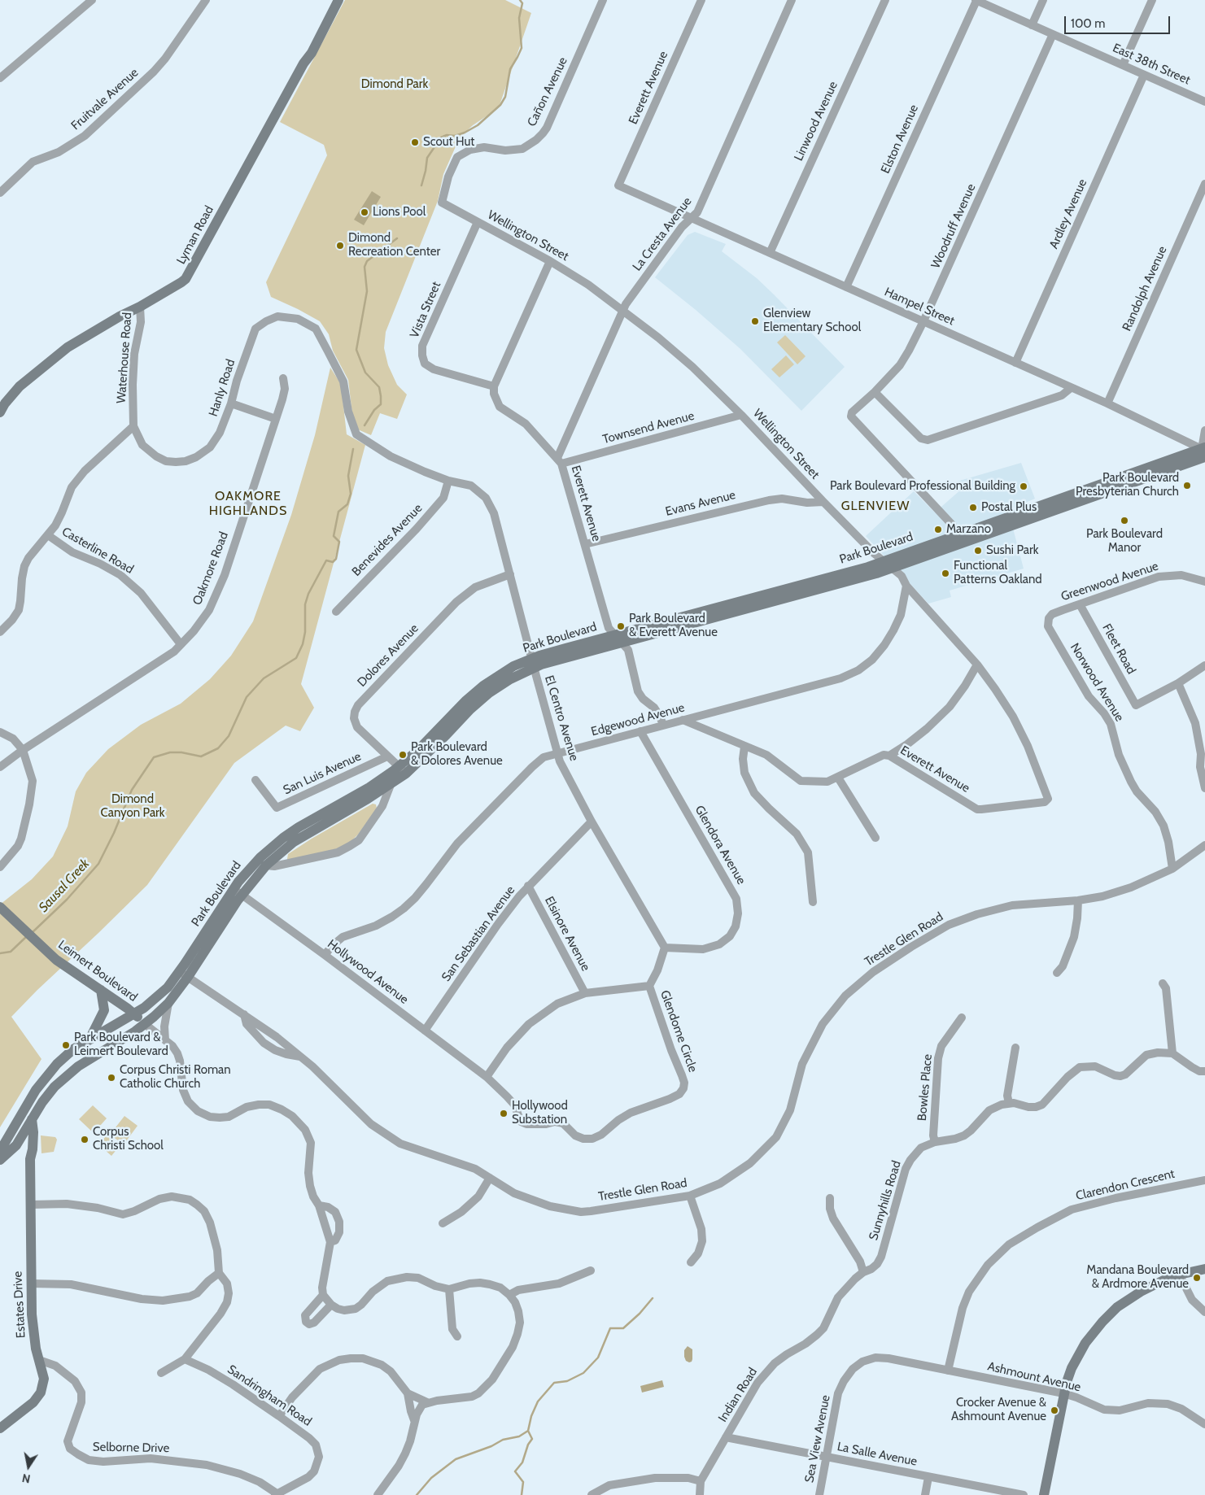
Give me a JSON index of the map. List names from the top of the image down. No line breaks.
{"streets":{"main road":["Lyman Road","Park Boulevard","Leimert Boulevard","Estates Drive"],"street":["East 38th Street","Everett Avenue","Cañon Avenue","Fruitvale Avenue","Linwood Avenue","Elston Avenue","Ardley Avenue","Woodruff Avenue","La Cresta Avenue","Wellington Street","Randolph Avenue","Hampel Street","Vista Street","Waterhouse Road","Hanly Road","Townsend Avenue","Evans Avenue","Benevides Avenue","Casterline Road","Oakmore Road","Greenwood Avenue","Fleet Road","Dolores Avenue","Norwood Avenue","El Centro Avenue","Edgewood Avenue","San Luis Avenue","Glendora Avenue","San Sebastian Avenue","Elsinore Avenue","Trestle Glen Road","Hollywood Avenue","Glendome Circle","Bowles Place","Clarendon Crescent","Sunnyhills Road","Ashmount Avenue","Indian Road","Sandringham Road","Sea View Avenue","Selborne Drive","La Salle Avenue"]},"crossings":[["East 38th Street","Elston Avenue"],["East 38th Street","Ardley Avenue"],["East 38th Street","Woodruff Avenue"],["Everett Avenue","La Cresta Avenue"],["Everett Avenue","Wellington Street"],["Everett Avenue","Hampel Street"],["Everett Avenue","Vista Street"],["Everett Avenue","Townsend Avenue"],["Everett Avenue","Evans Avenue"],["Everett Avenue","Park Boulevard"],["Everett Avenue","Edgewood Avenue"],["Cañon Avenue","Wellington Street"],["Linwood Avenue","Hampel Street"],["Elston Avenue","Hampel Street"],["Ardley Avenue","Hampel Street"],["Woodruff Avenue","Hampel Street"],["Woodruff Avenue","Park Boulevard"],["La Cresta Avenue","Wellington Street"],["La Cresta Avenue","Hampel Street"],["La Cresta Avenue","Townsend Avenue"],["Lyman Road","Waterhouse Road"],["Wellington Street","Vista Street"],["Wellington Street","Townsend Avenue"],["Wellington Street","Evans Avenue"],["Wellington Street","Park Boulevard"],["Wellington Street","Edgewood Avenue"],["Randolph Avenue","Hampel Street"],["Hampel Street","Park Boulevard"],["Waterhouse Road","Hanly Road"],["Hanly Road","El Centro Avenue"],["Benevides Avenue","El Centro Avenue"],["Park Boulevard","Dolores Avenue"],["Park Boulevard","El Centro Avenue"],["Park Boulevard","Trestle Glen Road"],["Park Boulevard","Leimert Boulevard"],["Park Boulevard","Hollywood Avenue"],["Park Boulevard","Estates Drive"],["Casterline Road","Oakmore Road"],["Greenwood Avenue","Fleet Road"],["Greenwood Avenue","Norwood Avenue"],["Dolores Avenue","El Centro Avenue"],["Dolores Avenue","San Luis Avenue"],["Norwood Avenue","Trestle Glen Road"],["El Centro Avenue","Edgewood Avenue"],["El Centro Avenue","Glendora Avenue"],["El Centro Avenue","San Sebastian Avenue"],["Edgewood Avenue","Glendora Avenue"],["Edgewood Avenue","Hollywood Avenue"],["San Sebastian Avenue","Elsinore Avenue"],["San Sebastian Avenue","Hollywood Avenue"],["Hollywood Avenue","Glendome Circle"],["Bowles Place","Sunnyhills Road"],["Clarendon Crescent","Ashmount Avenue"],["Sunnyhills Road","Indian Road"],["Estates Drive","Selborne Drive"],["Ashmount Avenue","Sea View Avenue"],["Indian Road","La Salle Avenue"],["Sandringham Road","Selborne Drive"],["Sea View Avenue","La Salle Avenue"]],"districts":["OAKMORE HIGHLANDS","GLENVIEW"],"water":["Sausal Creek"],"parks":["Dimond Park","Dimond Canyon Park"],"places":["Scout Hut","Lions Pool","Dimond Recreation Center","Glenview Elementary School","Park Boulevard Presbyterian Church","Park Boulevard Professional Building","Postal Plus","Park Boulevard Manor","Marzano","Sushi Park","Functional Patterns Oakland","Park Boulevard & Everett Avenue","Park Boulevard & Dolores Avenue","Park Boulevard & Leimert Boulevard","Corpus Christi Roman Catholic Church","Hollywood Substation","Corpus Christi School","Mandana Boulevard & Ardmore Avenue","Crocker Avenue & Ashmount Avenue"],"scale_bar":"100 m","north":"bottom"}
